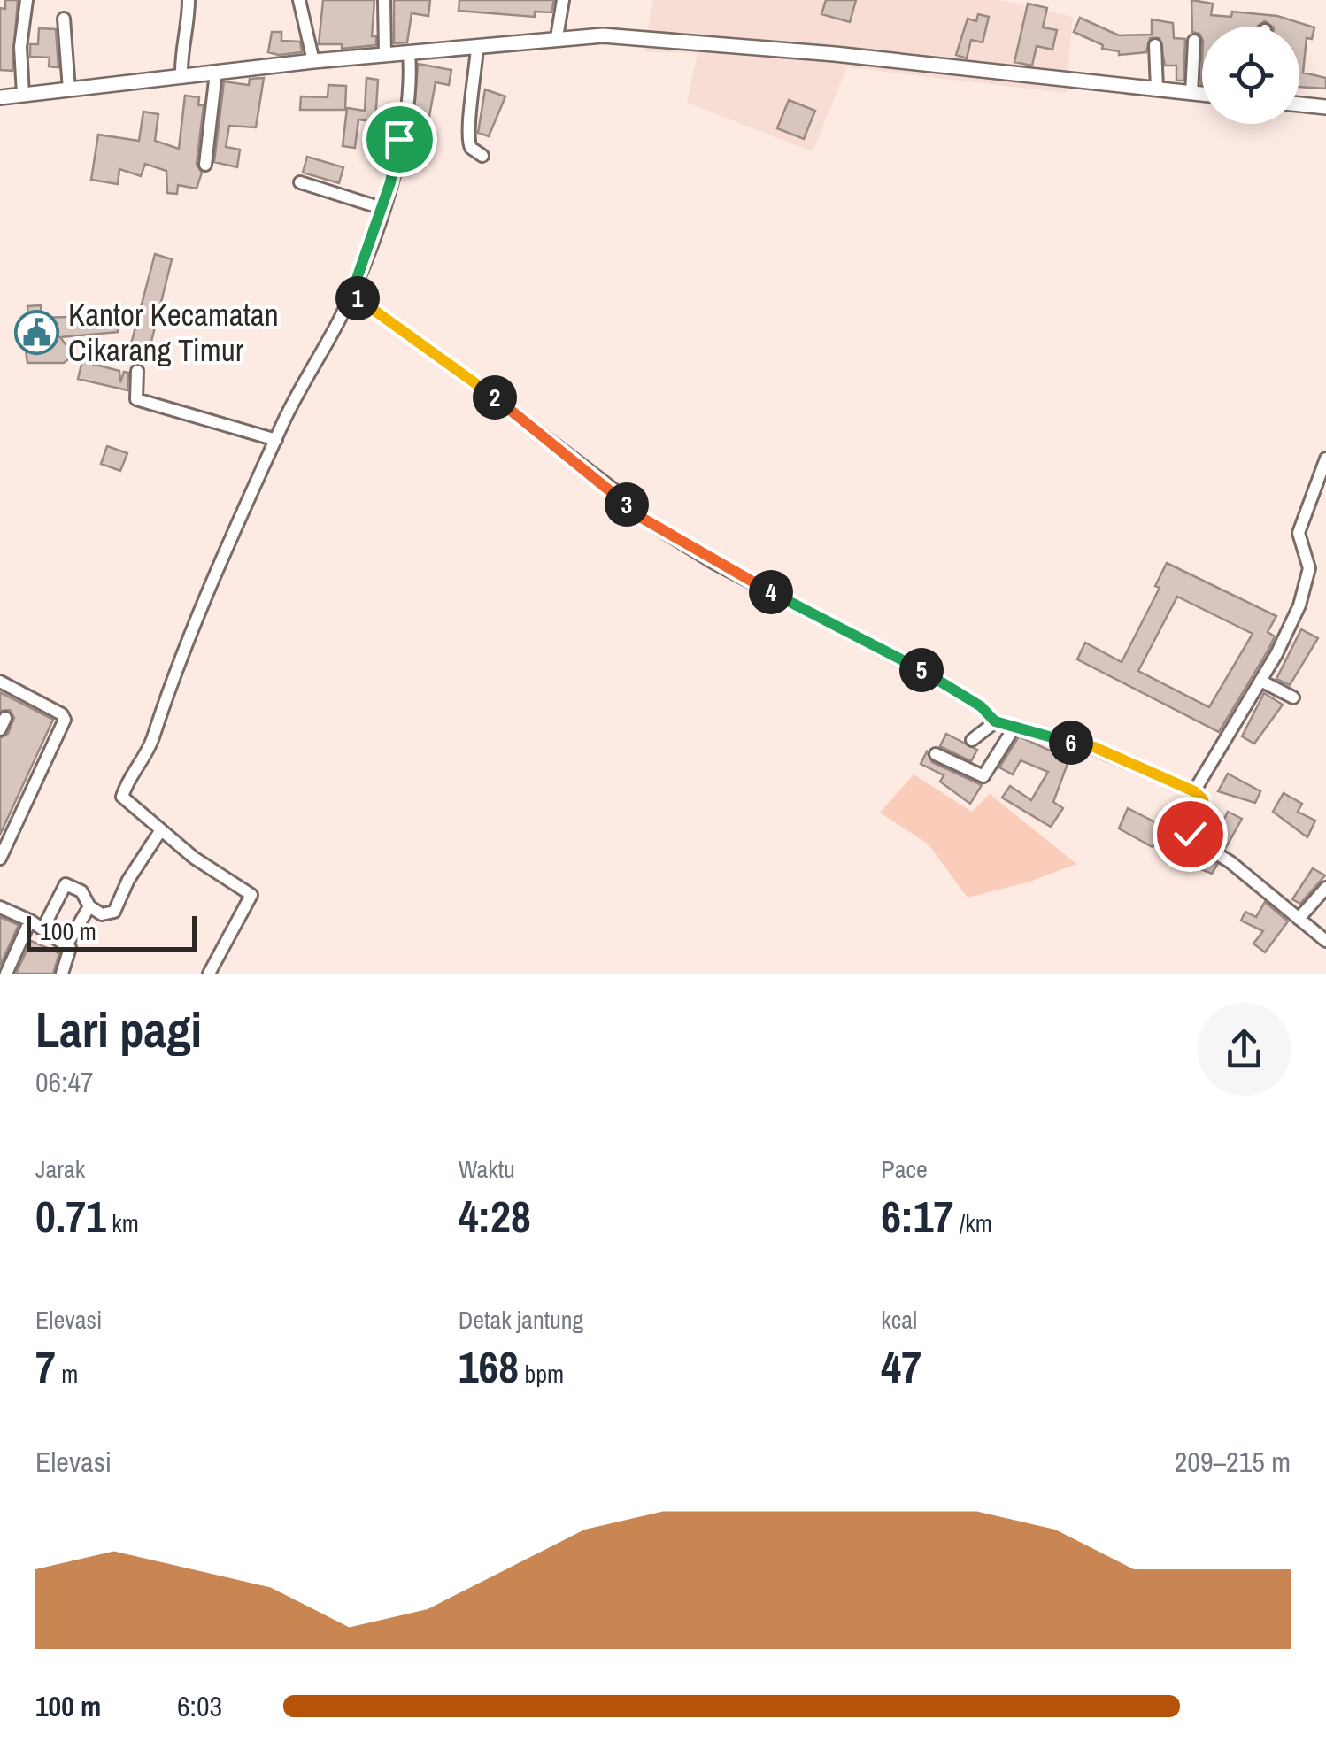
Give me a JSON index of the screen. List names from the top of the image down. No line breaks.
{"places":{"public building":["Kantor Kecamatan Cikarang Timur"]},"scale_bar":"100 m","page":{"pins":["1","2","3","4","5","6"],"scale":"100 m","heading":["Lari pagi","06:47"],"stats":[["Jarak","0.71 km"],["Waktu","4:28"],["Pace","6:17 /km"],["Elevasi","7 m"],["Detak jantung","168 bpm"],["kcal","47"]],"chart":["Elevasi","209–215 m"],"list":[{"name":"100 m","note":"6:03"}]}}
